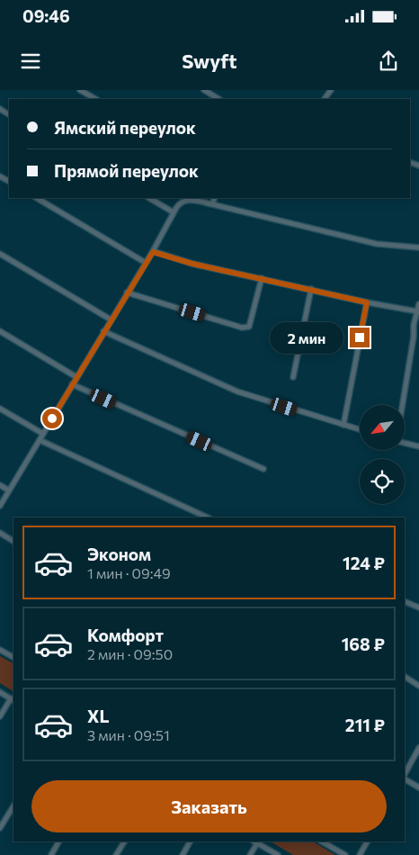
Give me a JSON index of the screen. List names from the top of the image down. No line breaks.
{"north":"bottom left","page":{"status":"09:46","header":"Swyft","banner":["Ямский переулок","Прямой переулок"],"bubble":"2 мин","list":[{"name":"Эконом","note":"1 мин · 09:49","value":"124 ₽"},{"name":"Комфорт","note":"2 мин · 09:50","value":"168 ₽"},{"name":"XL","note":"3 мин · 09:51","value":"211 ₽"}],"buttons":"Заказать"}}
